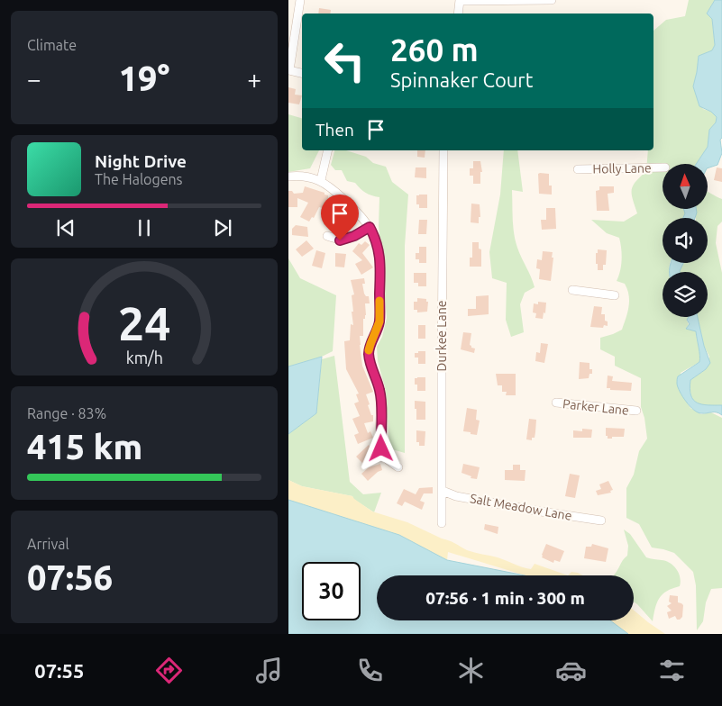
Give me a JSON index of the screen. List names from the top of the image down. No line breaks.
{"streets":{"street":["Holly Lane","Durkee Lane","Parker Lane","Salt Meadow Lane"]},"crossings":[["Durkee Lane","Salt Meadow Lane"]],"north":"top","page":{"tile":["Climate",["Range · 83%","415 km"],["Arrival","07:56"]],"turn":["260 m","Spinnaker Court"],"heat":["−","19°","+"],"then":"Then","song":["Night Drive","The Halogens"],"limit":"30","trip":"07:56 · 1 min · 300 m","tabs":"07:55","gauge":["24","km/h"]}}
